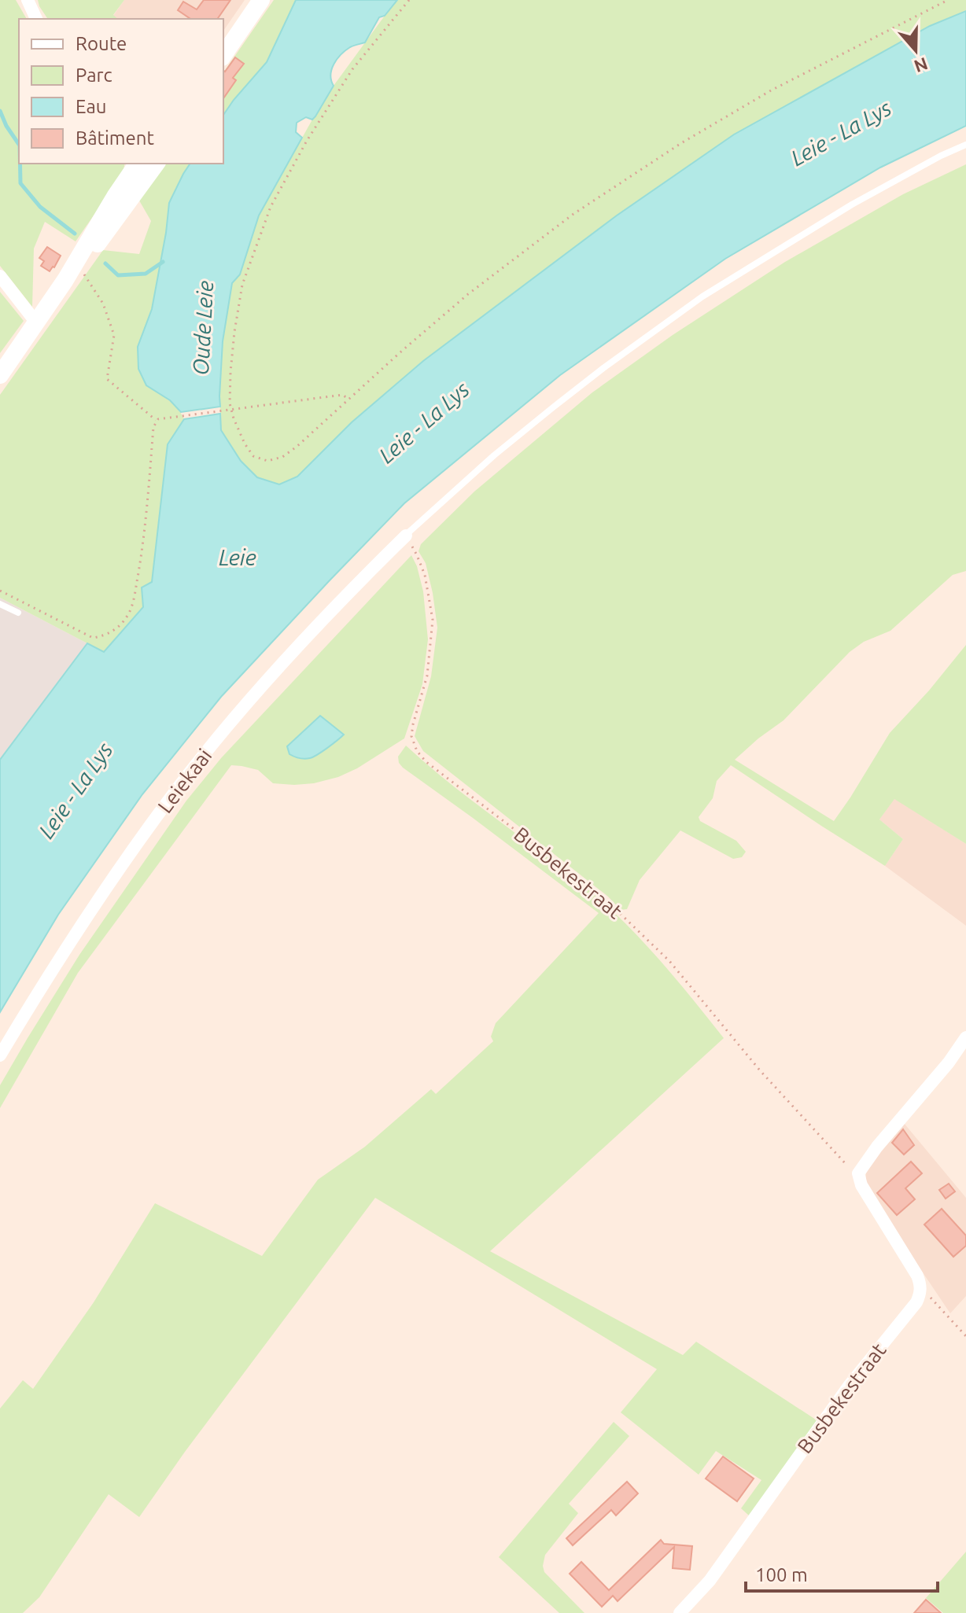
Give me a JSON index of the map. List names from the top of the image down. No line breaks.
{"streets":{"street":["Leiekaai","Busbekestraat"]},"crossings":[["Leiekaai","Busbekestraat"]],"water":["Leie - La Lys","Oude Leie","Leie"],"legend":["Route","Parc","Eau","Bâtiment"],"scale_bar":"100 m","north":"bottom"}
